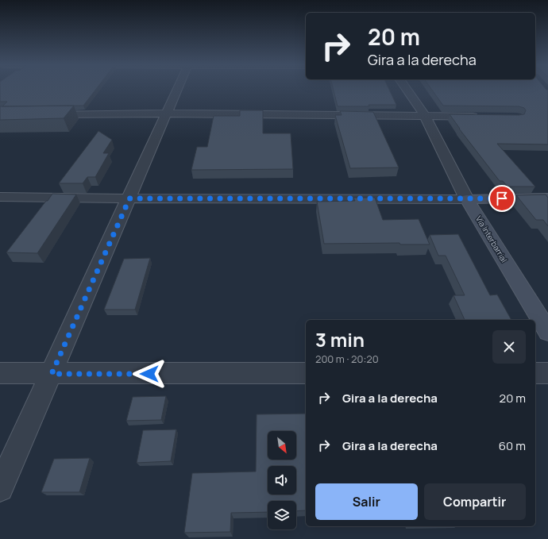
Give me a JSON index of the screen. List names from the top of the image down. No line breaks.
{"streets":{"main road":["Vía Interbarrial"]},"north":"bottom right","page":{"turn":["20 m","Gira a la derecha"],"heading":["3 min","200 m · 20:20"],"list":[{"name":"Gira a la derecha","value":"20 m"},{"name":"Gira a la derecha","value":"60 m"}],"buttons":["Salir","Compartir"]}}
